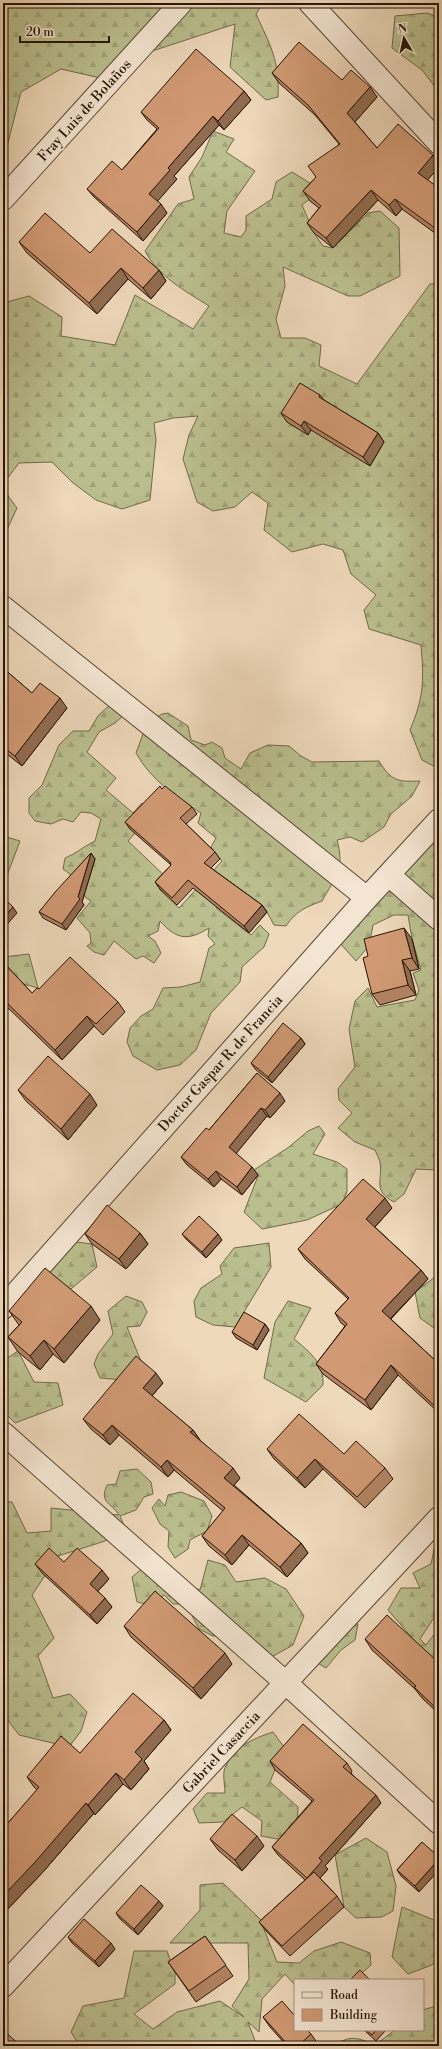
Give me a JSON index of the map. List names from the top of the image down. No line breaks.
{"streets":{"street":["Fray Luis de Bolaños","Doctor Gaspar R. de Francia","Gabriel Casaccia"]},"legend":["Road","Building"],"scale_bar":"20 m","north":"top"}
